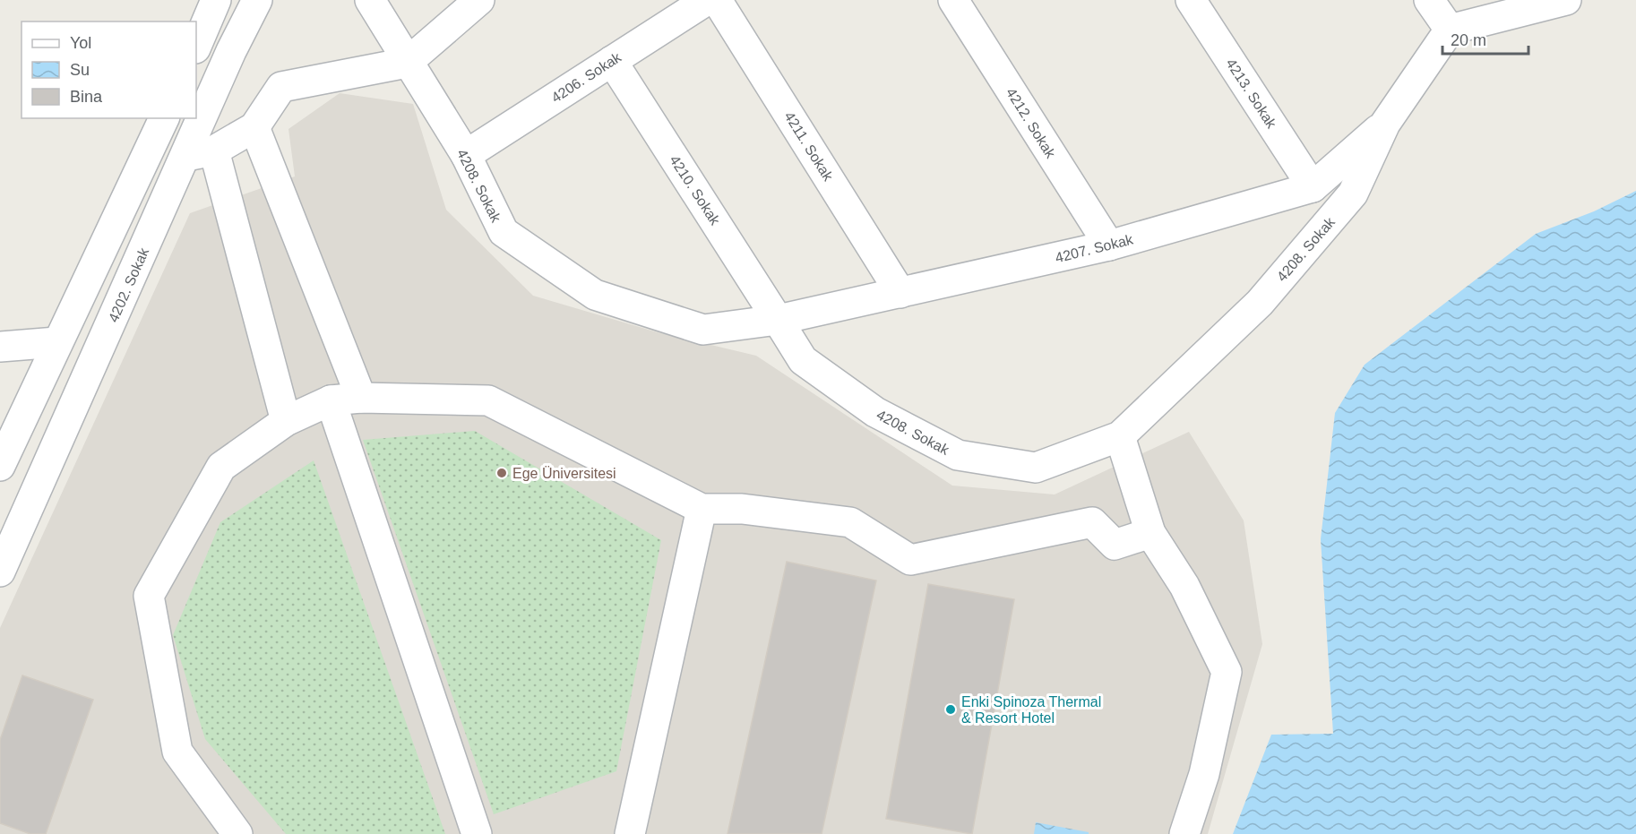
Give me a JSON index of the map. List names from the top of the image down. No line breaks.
{"streets":{"street":["4206. Sokak","4213. Sokak","4212. Sokak","4211. Sokak","4208. Sokak","4210. Sokak","4207. Sokak","4202. Sokak"]},"crossings":[["4206. Sokak","4208. Sokak"],["4206. Sokak","4210. Sokak"],["4213. Sokak","4207. Sokak"],["4212. Sokak","4207. Sokak"],["4211. Sokak","4207. Sokak"],["4208. Sokak","4210. Sokak"],["4208. Sokak","4207. Sokak"],["4210. Sokak","4207. Sokak"]],"places":["Ege Üniversitesi","Enki Spinoza Thermal & Resort Hotel"],"legend":["Yol","Su","Bina"],"scale_bar":"20 m"}
